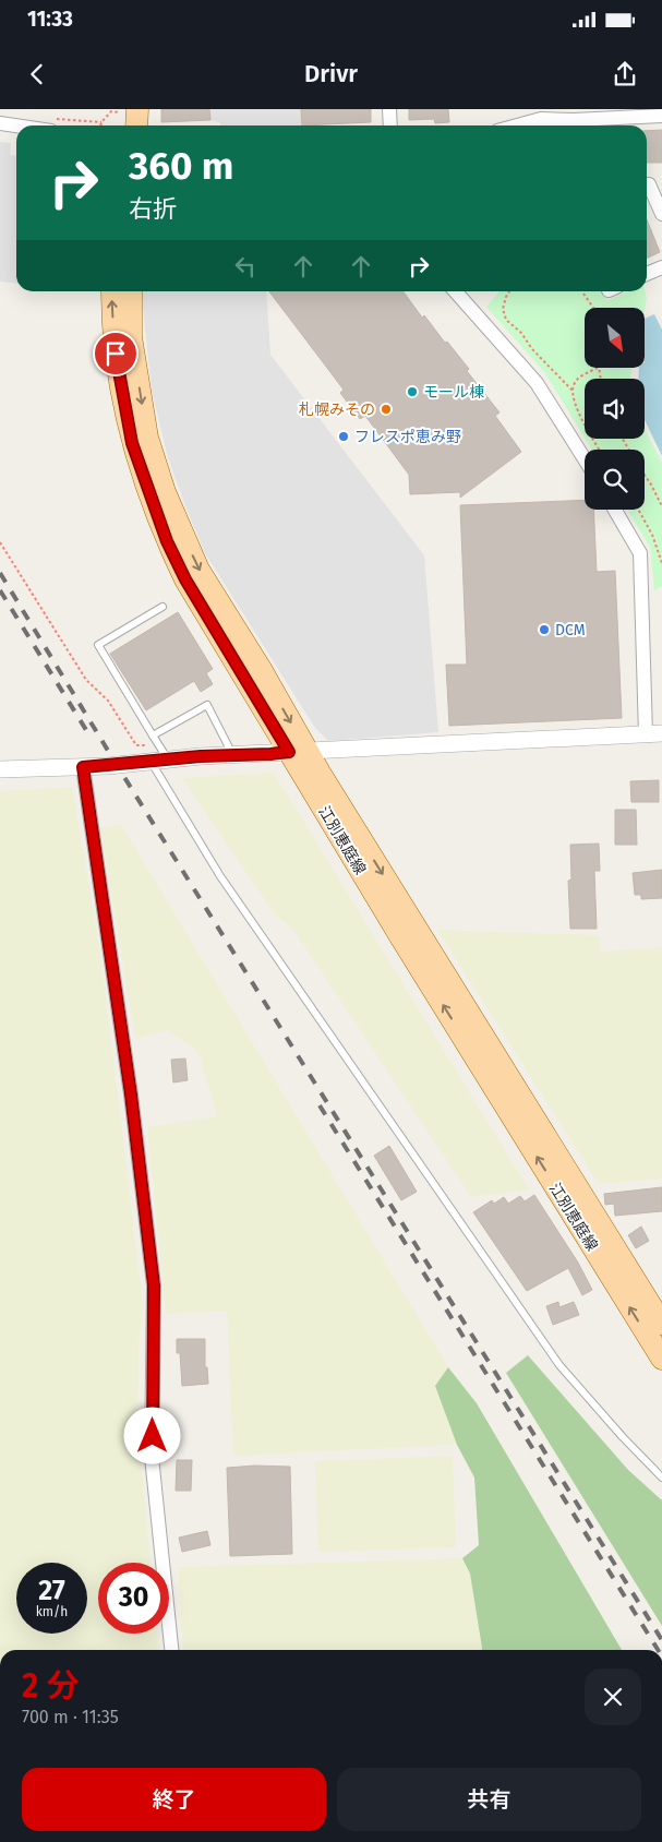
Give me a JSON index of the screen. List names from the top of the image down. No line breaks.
{"streets":{"main road":["江別恵庭線"]},"places":["モール棟","札幌みその","フレスポ恵み野","DCM"],"north":"bottom right","page":{"status":"11:33","header":"Drivr","turn":["360 m","右折"],"speed":"27 km/h","limit":"30","heading":["2 分","700 m · 11:35"],"buttons":["終了","共有"]}}
